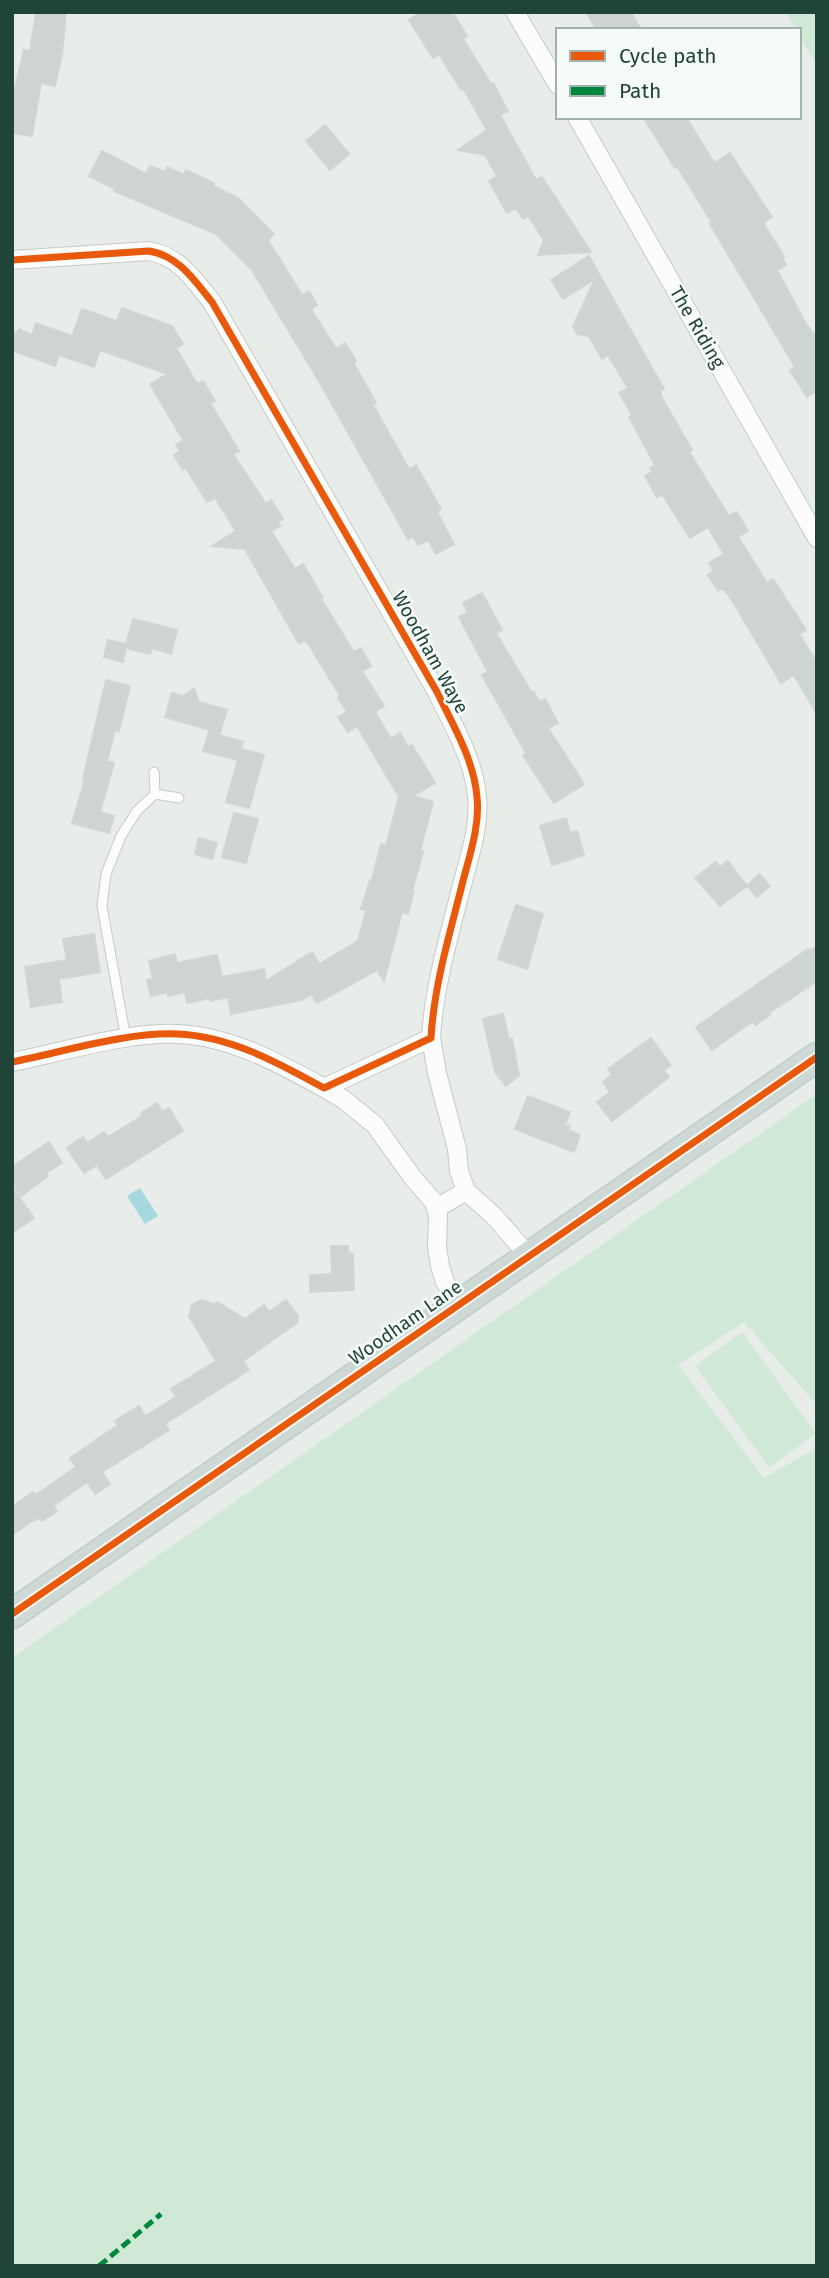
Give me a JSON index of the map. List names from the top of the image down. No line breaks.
{"streets":{"main road":["Woodham Lane"],"street":["The Riding","Woodham Waye"]},"legend":["Cycle path","Path"]}
